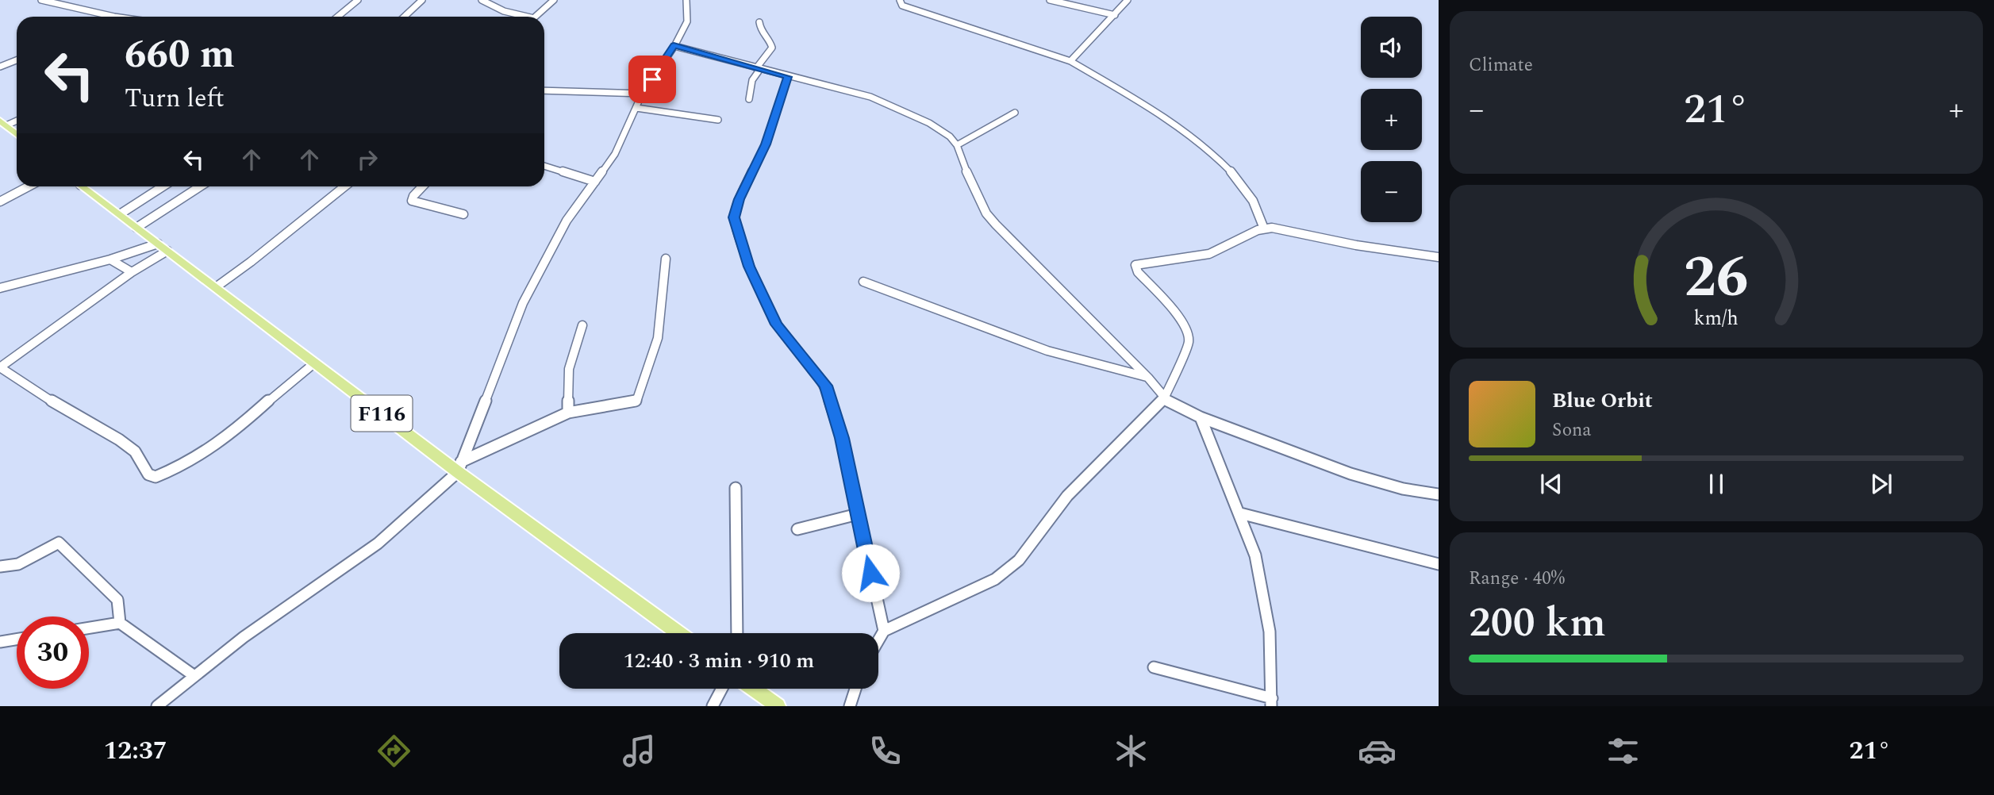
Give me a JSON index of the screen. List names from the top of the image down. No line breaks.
{"streets":{"main road":["F116"]},"page":{"tile":["Climate",["Range · 40%","200 km"]],"map_buttons":["+","−"],"turn":["660 m","Turn left"],"heat":["−","21°","+"],"song":["Blue Orbit","Sona"],"limit":"30","trip":"12:40 · 3 min · 910 m","tabs":["12:37","21°"],"gauge":["26","km/h"]}}
